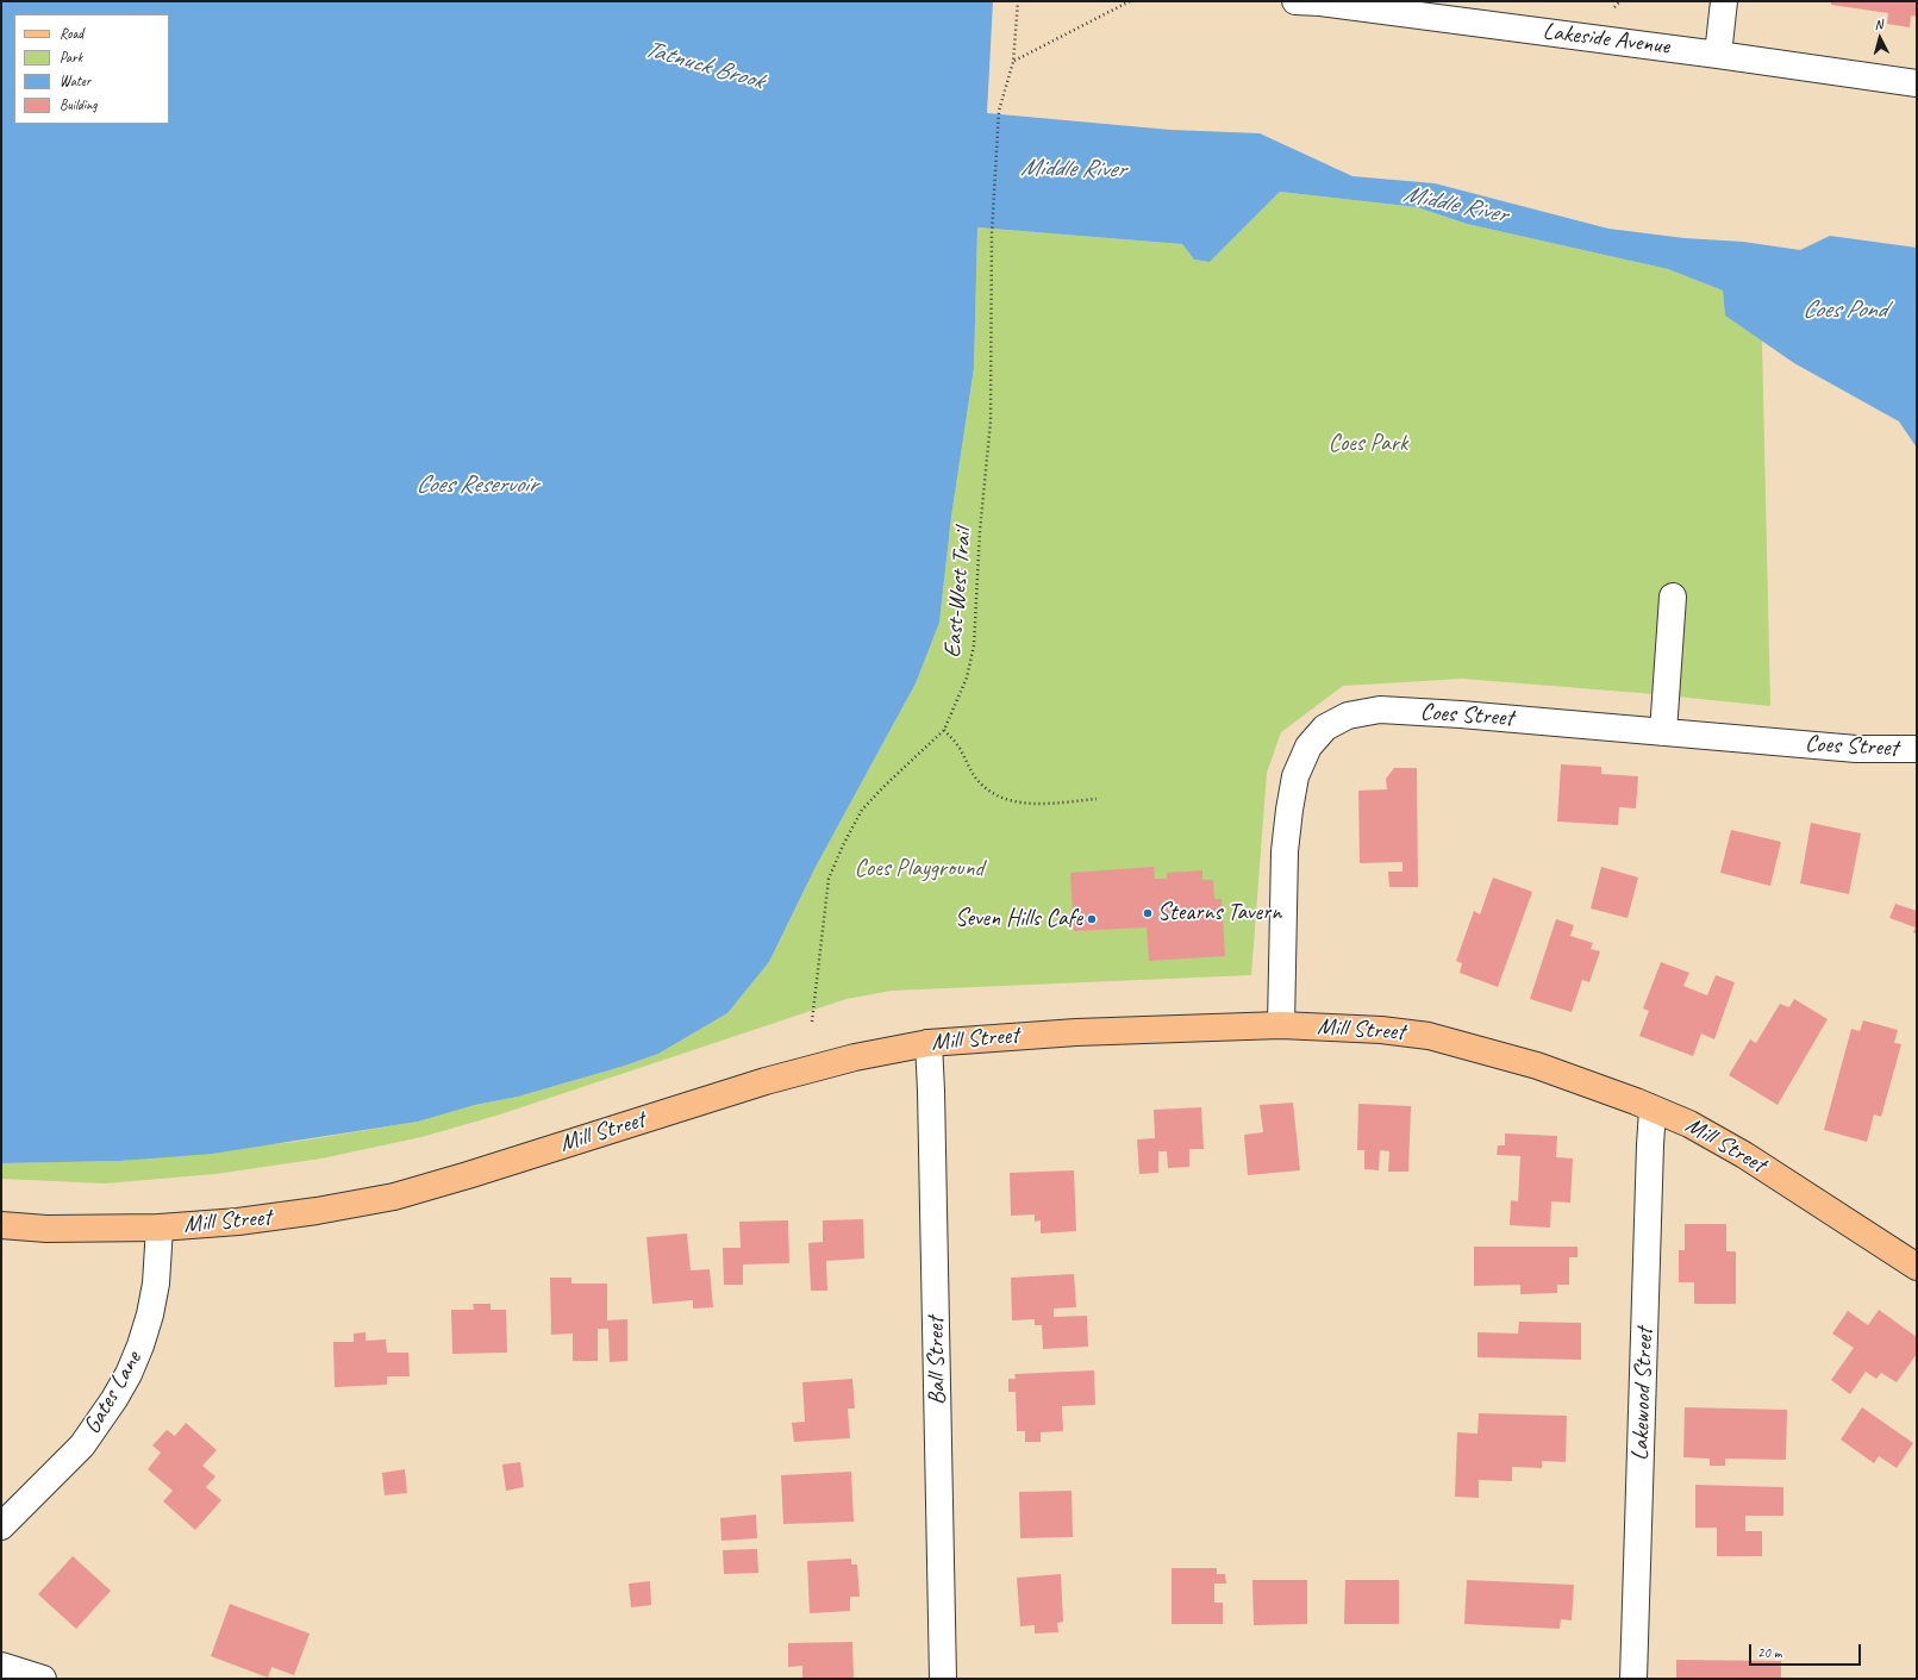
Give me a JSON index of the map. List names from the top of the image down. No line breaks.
{"streets":{"main road":["Mill Street"],"street":["Lakeside Avenue","Coes Street","Ball Street","Gates Lane","Lakewood Street"],"path":["East-West Trail"]},"crossings":[["Coes Street","Mill Street"],["Mill Street","Ball Street"],["Mill Street","Gates Lane"],["Mill Street","Lakewood Street"]],"water":["Tatnuck Brook","Middle River","Coes Pond","Coes Reservoir"],"parks":["Coes Park","Coes Playground"],"places":["Stearns Tavern","Seven Hills Cafe"],"legend":["Road","Park","Water","Building"],"scale_bar":"20 m","north":"top"}
